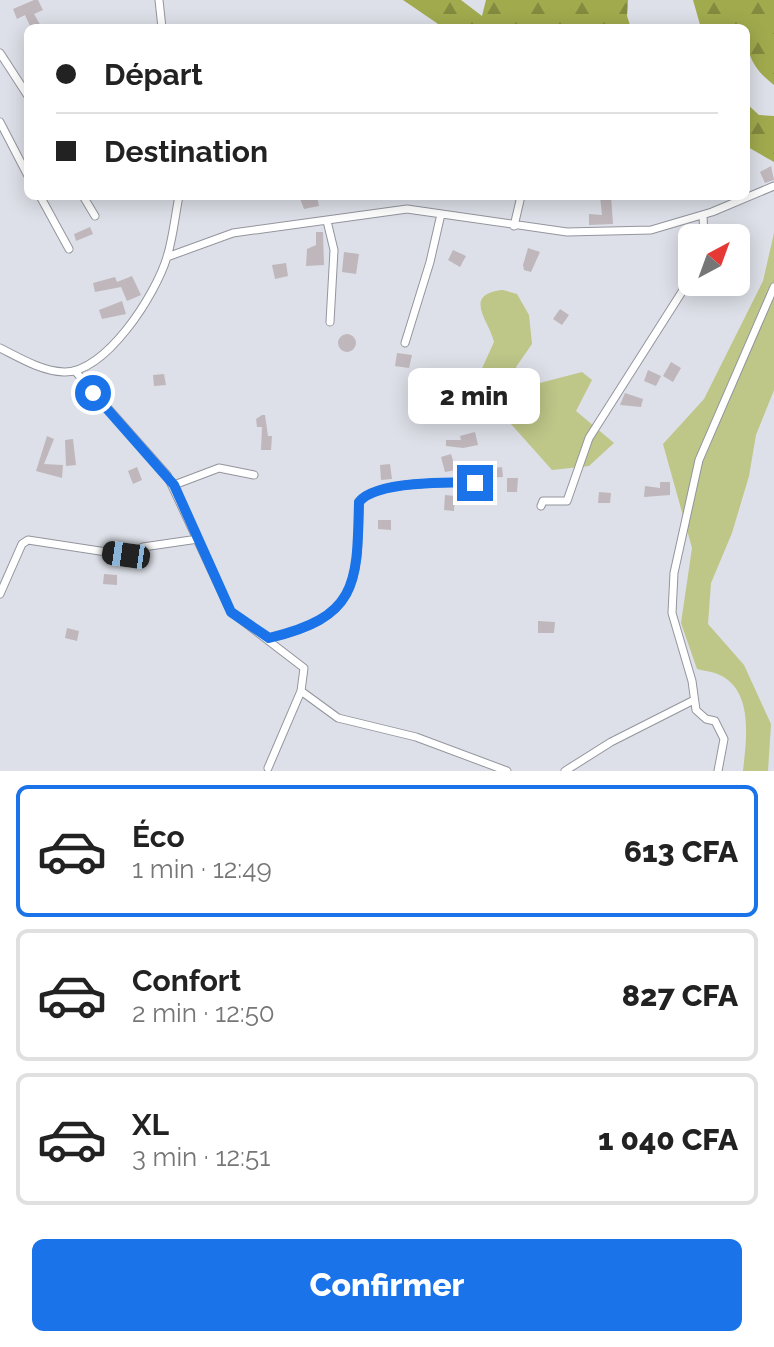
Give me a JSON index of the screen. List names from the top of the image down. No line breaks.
{"north":"top right","page":{"banner":["Départ","Destination"],"bubble":"2 min","list":[{"name":"Éco","note":"1 min · 12:49","value":"613 CFA"},{"name":"Confort","note":"2 min · 12:50","value":"827 CFA"},{"name":"XL","note":"3 min · 12:51","value":"1 040 CFA"}],"buttons":"Confirmer"}}
